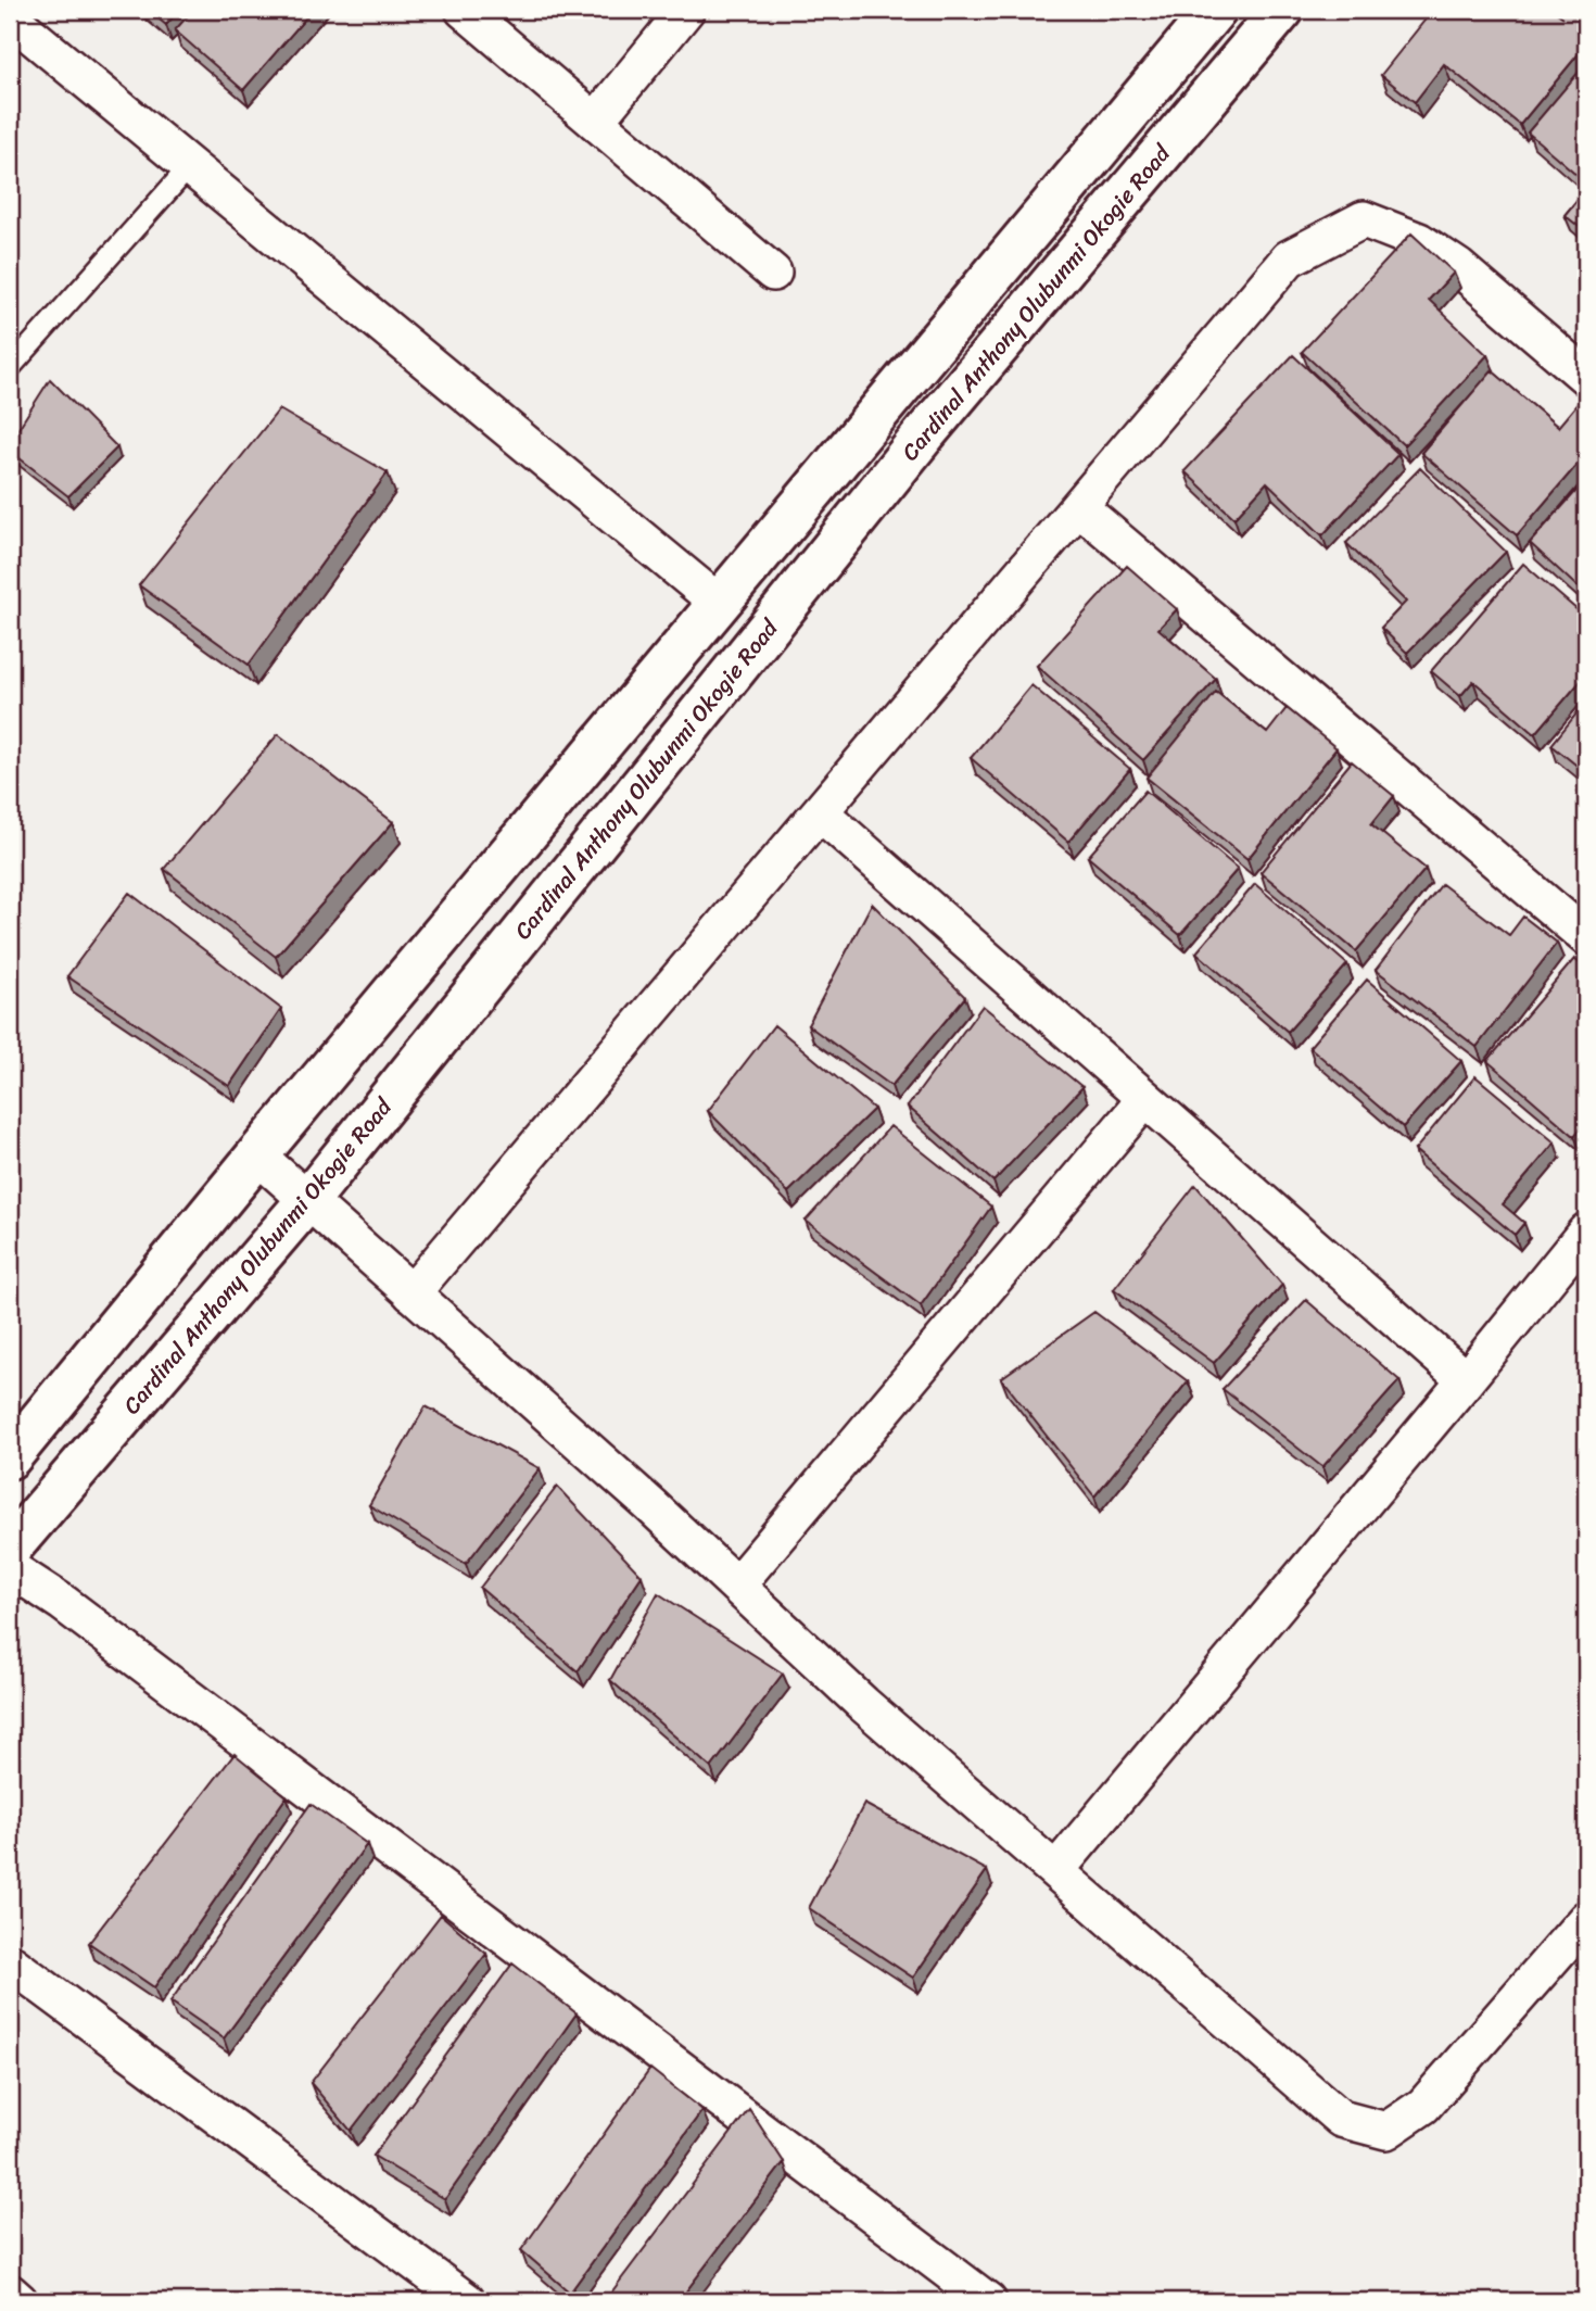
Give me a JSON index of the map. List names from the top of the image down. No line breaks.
{"streets":{"street":["Cardinal Anthony Olubunmi Okogie Road"]}}
